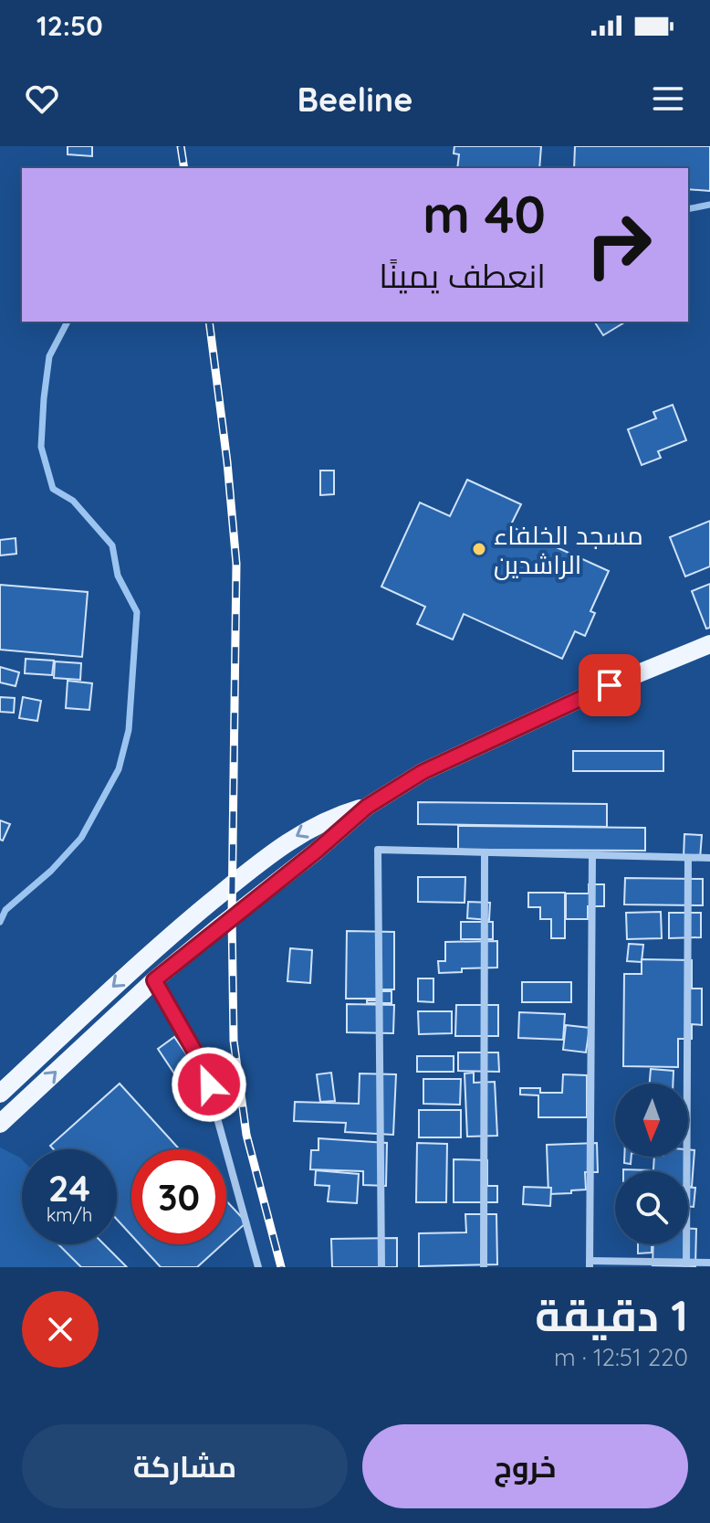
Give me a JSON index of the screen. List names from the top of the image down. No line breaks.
{"places":["مسجد الخلفاء الراشدين"],"north":"bottom","page":{"status":"12:50","header":"Beeline","turn":["40 m","انعطف يمينًا"],"speed":"24 km/h","limit":"30","heading":["1 دقيقة","220 m · 12:51"],"buttons":["خروج","مشاركة"]}}
